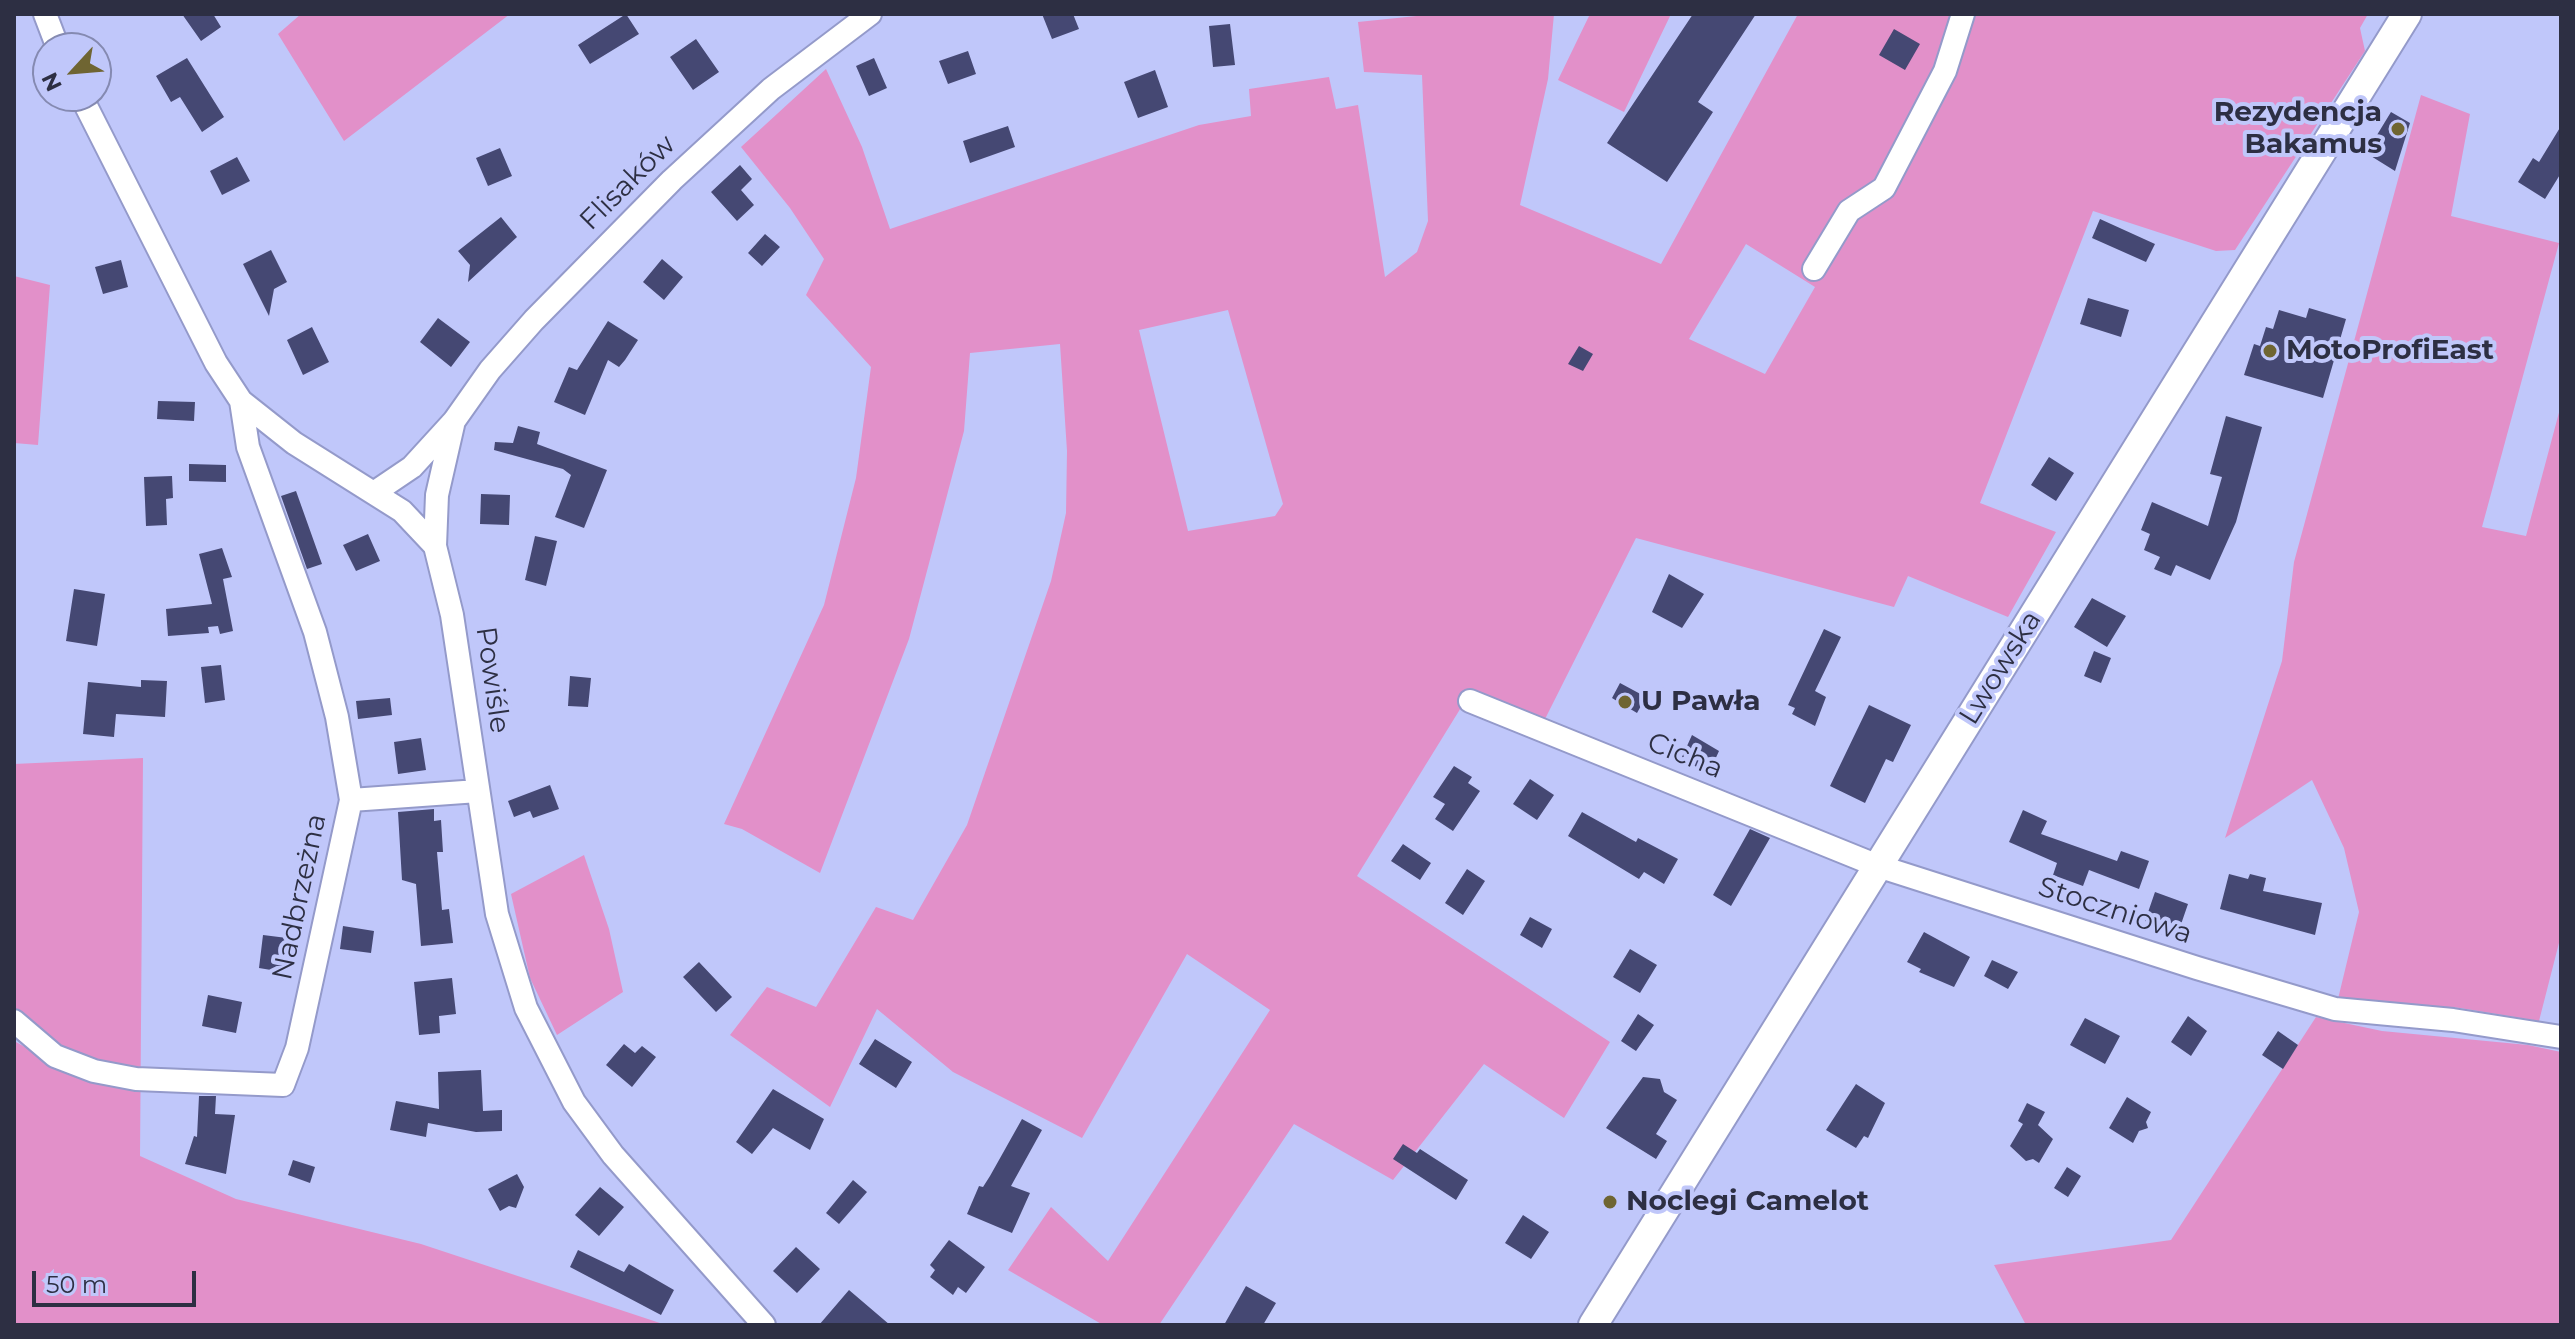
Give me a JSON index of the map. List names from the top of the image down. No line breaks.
{"streets":{"main road":["Lwowska"],"street":["Flisaków","Powiśle","Cicha","Nadbrzeżna","Stoczniowa"]},"crossings":[["Flisaków","Powiśle"],["Lwowska","Cicha"],["Lwowska","Stoczniowa"],["Powiśle","Nadbrzeżna"],["Cicha","Stoczniowa"]],"places":["Rezydencja Bakamus","MotoProfiEast","U Pawła","Noclegi Camelot"],"scale_bar":"50 m","north":"bottom left"}
